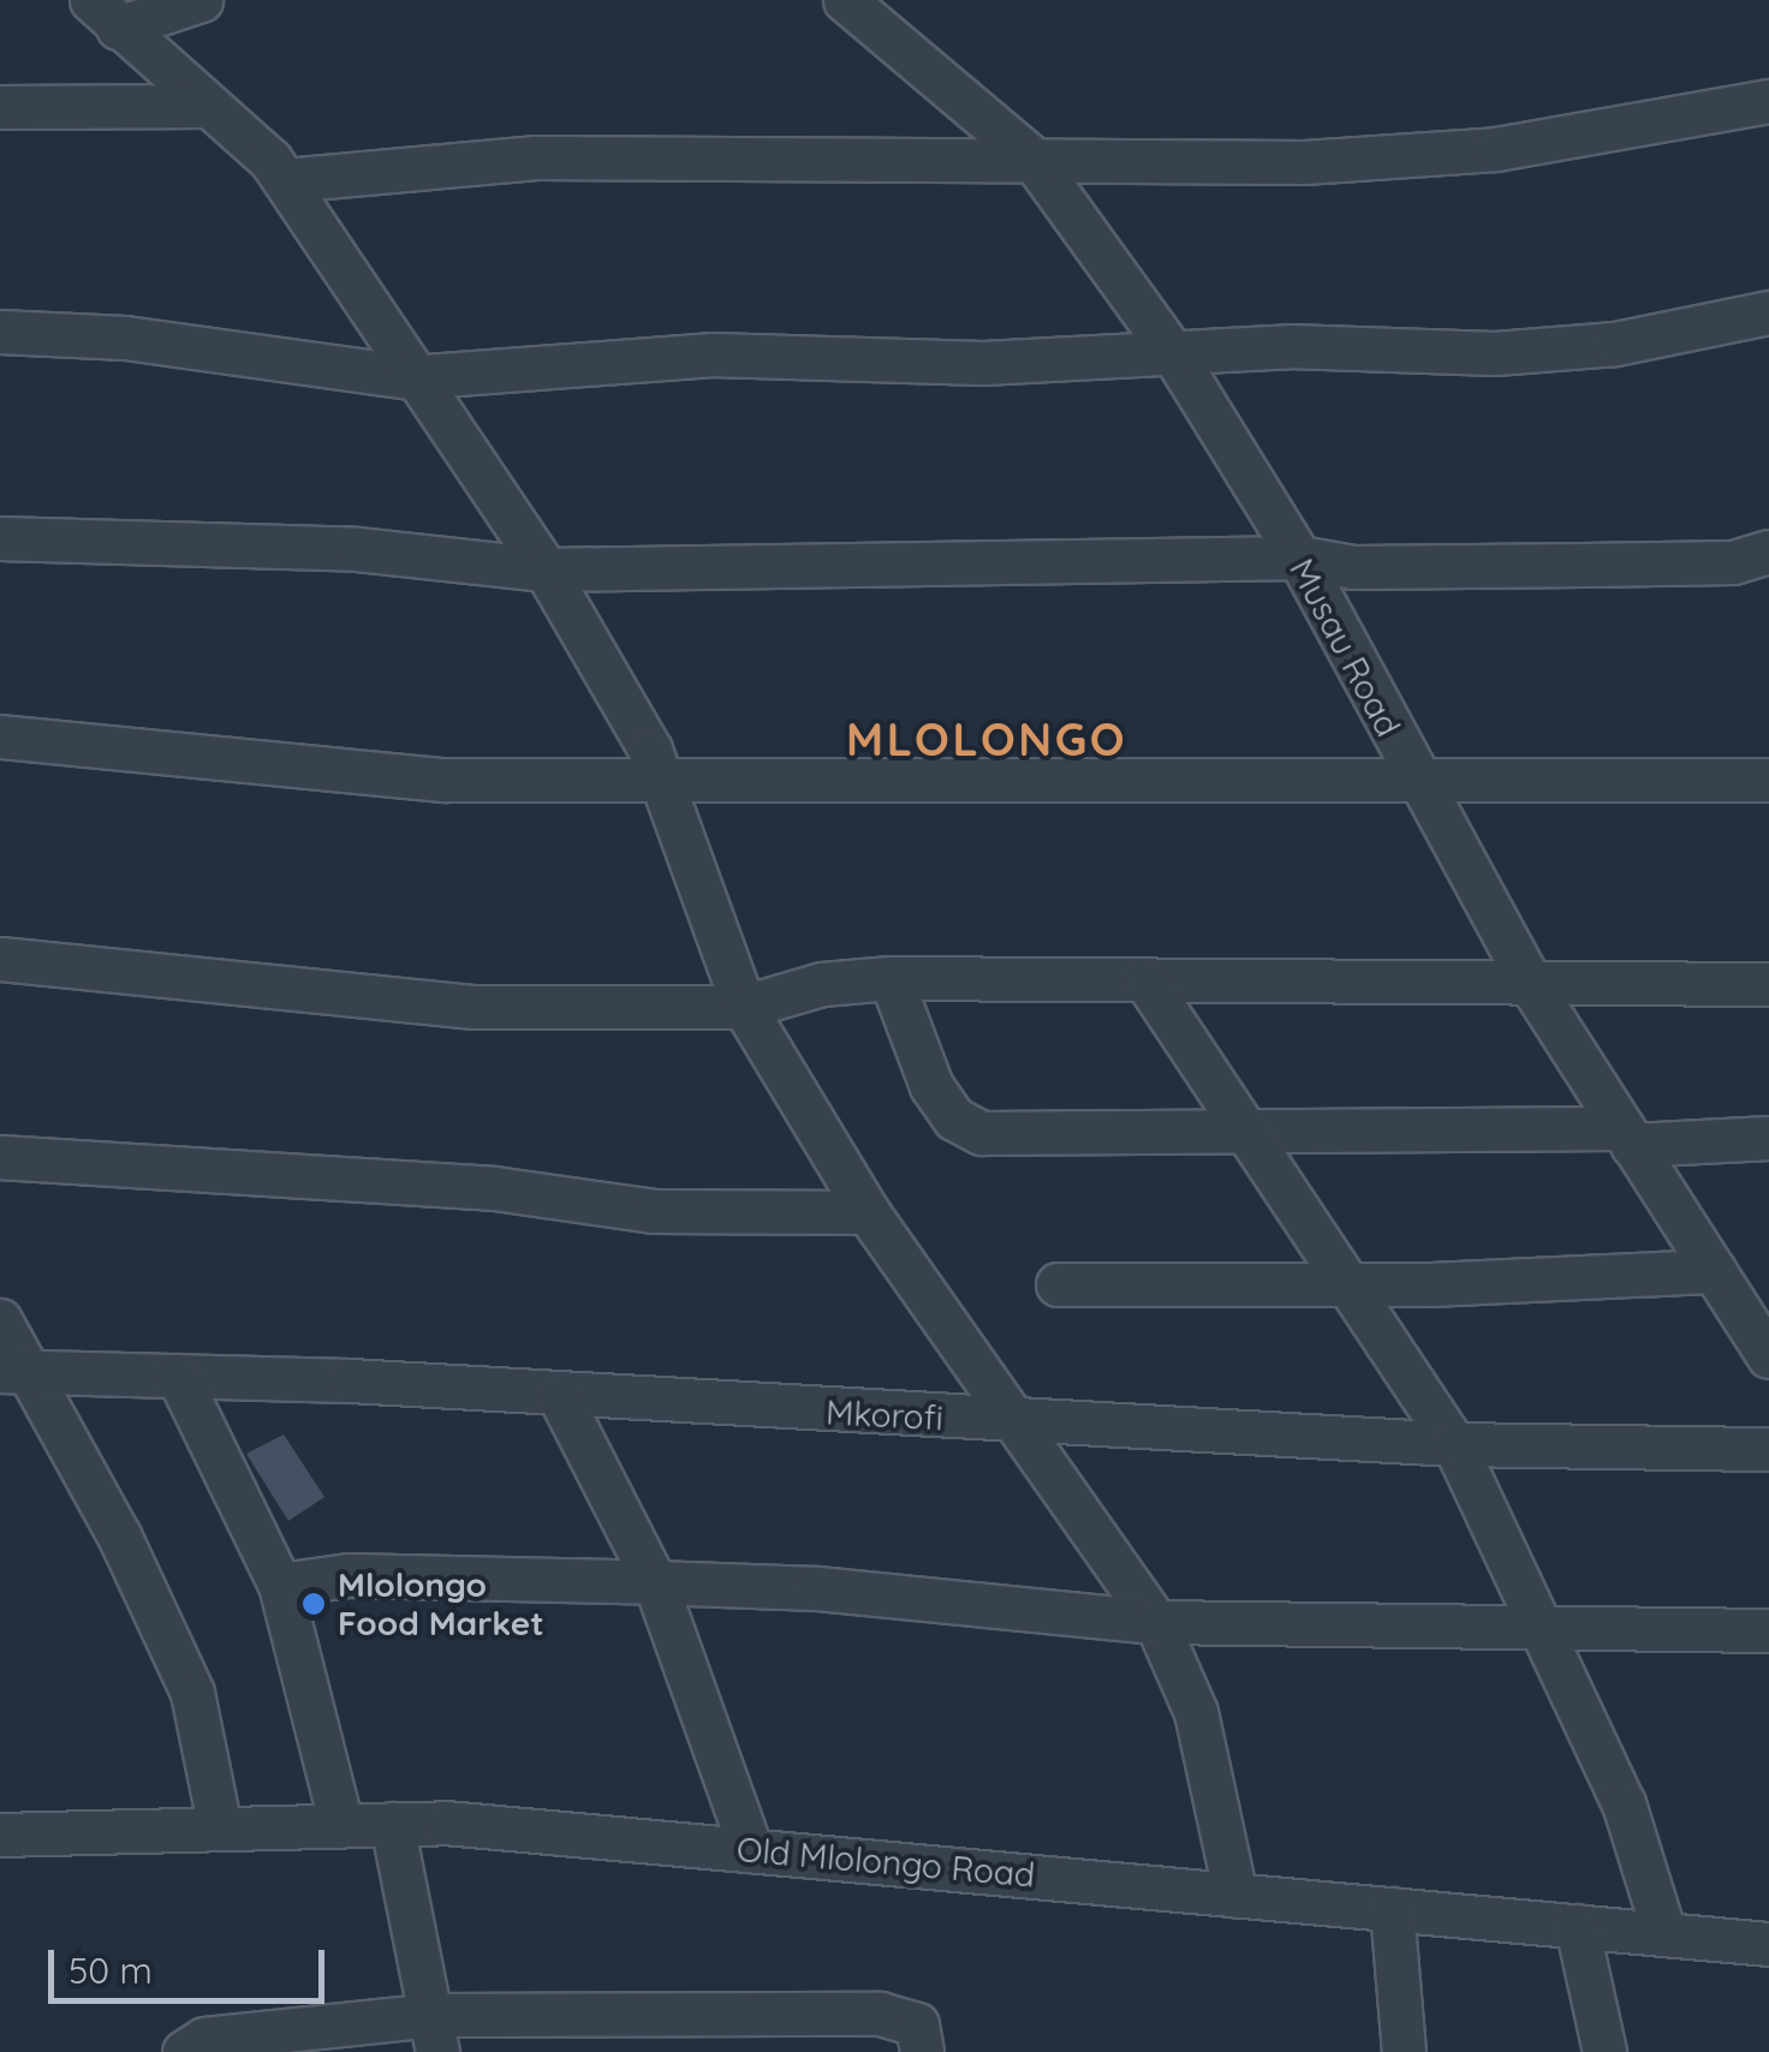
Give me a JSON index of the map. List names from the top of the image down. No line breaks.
{"streets":{"street":["Musau Road","Mkorofi","Old Mlolongo Road"]},"districts":["MLOLONGO"],"places":["Mlolongo Food Market"],"scale_bar":"50 m"}
